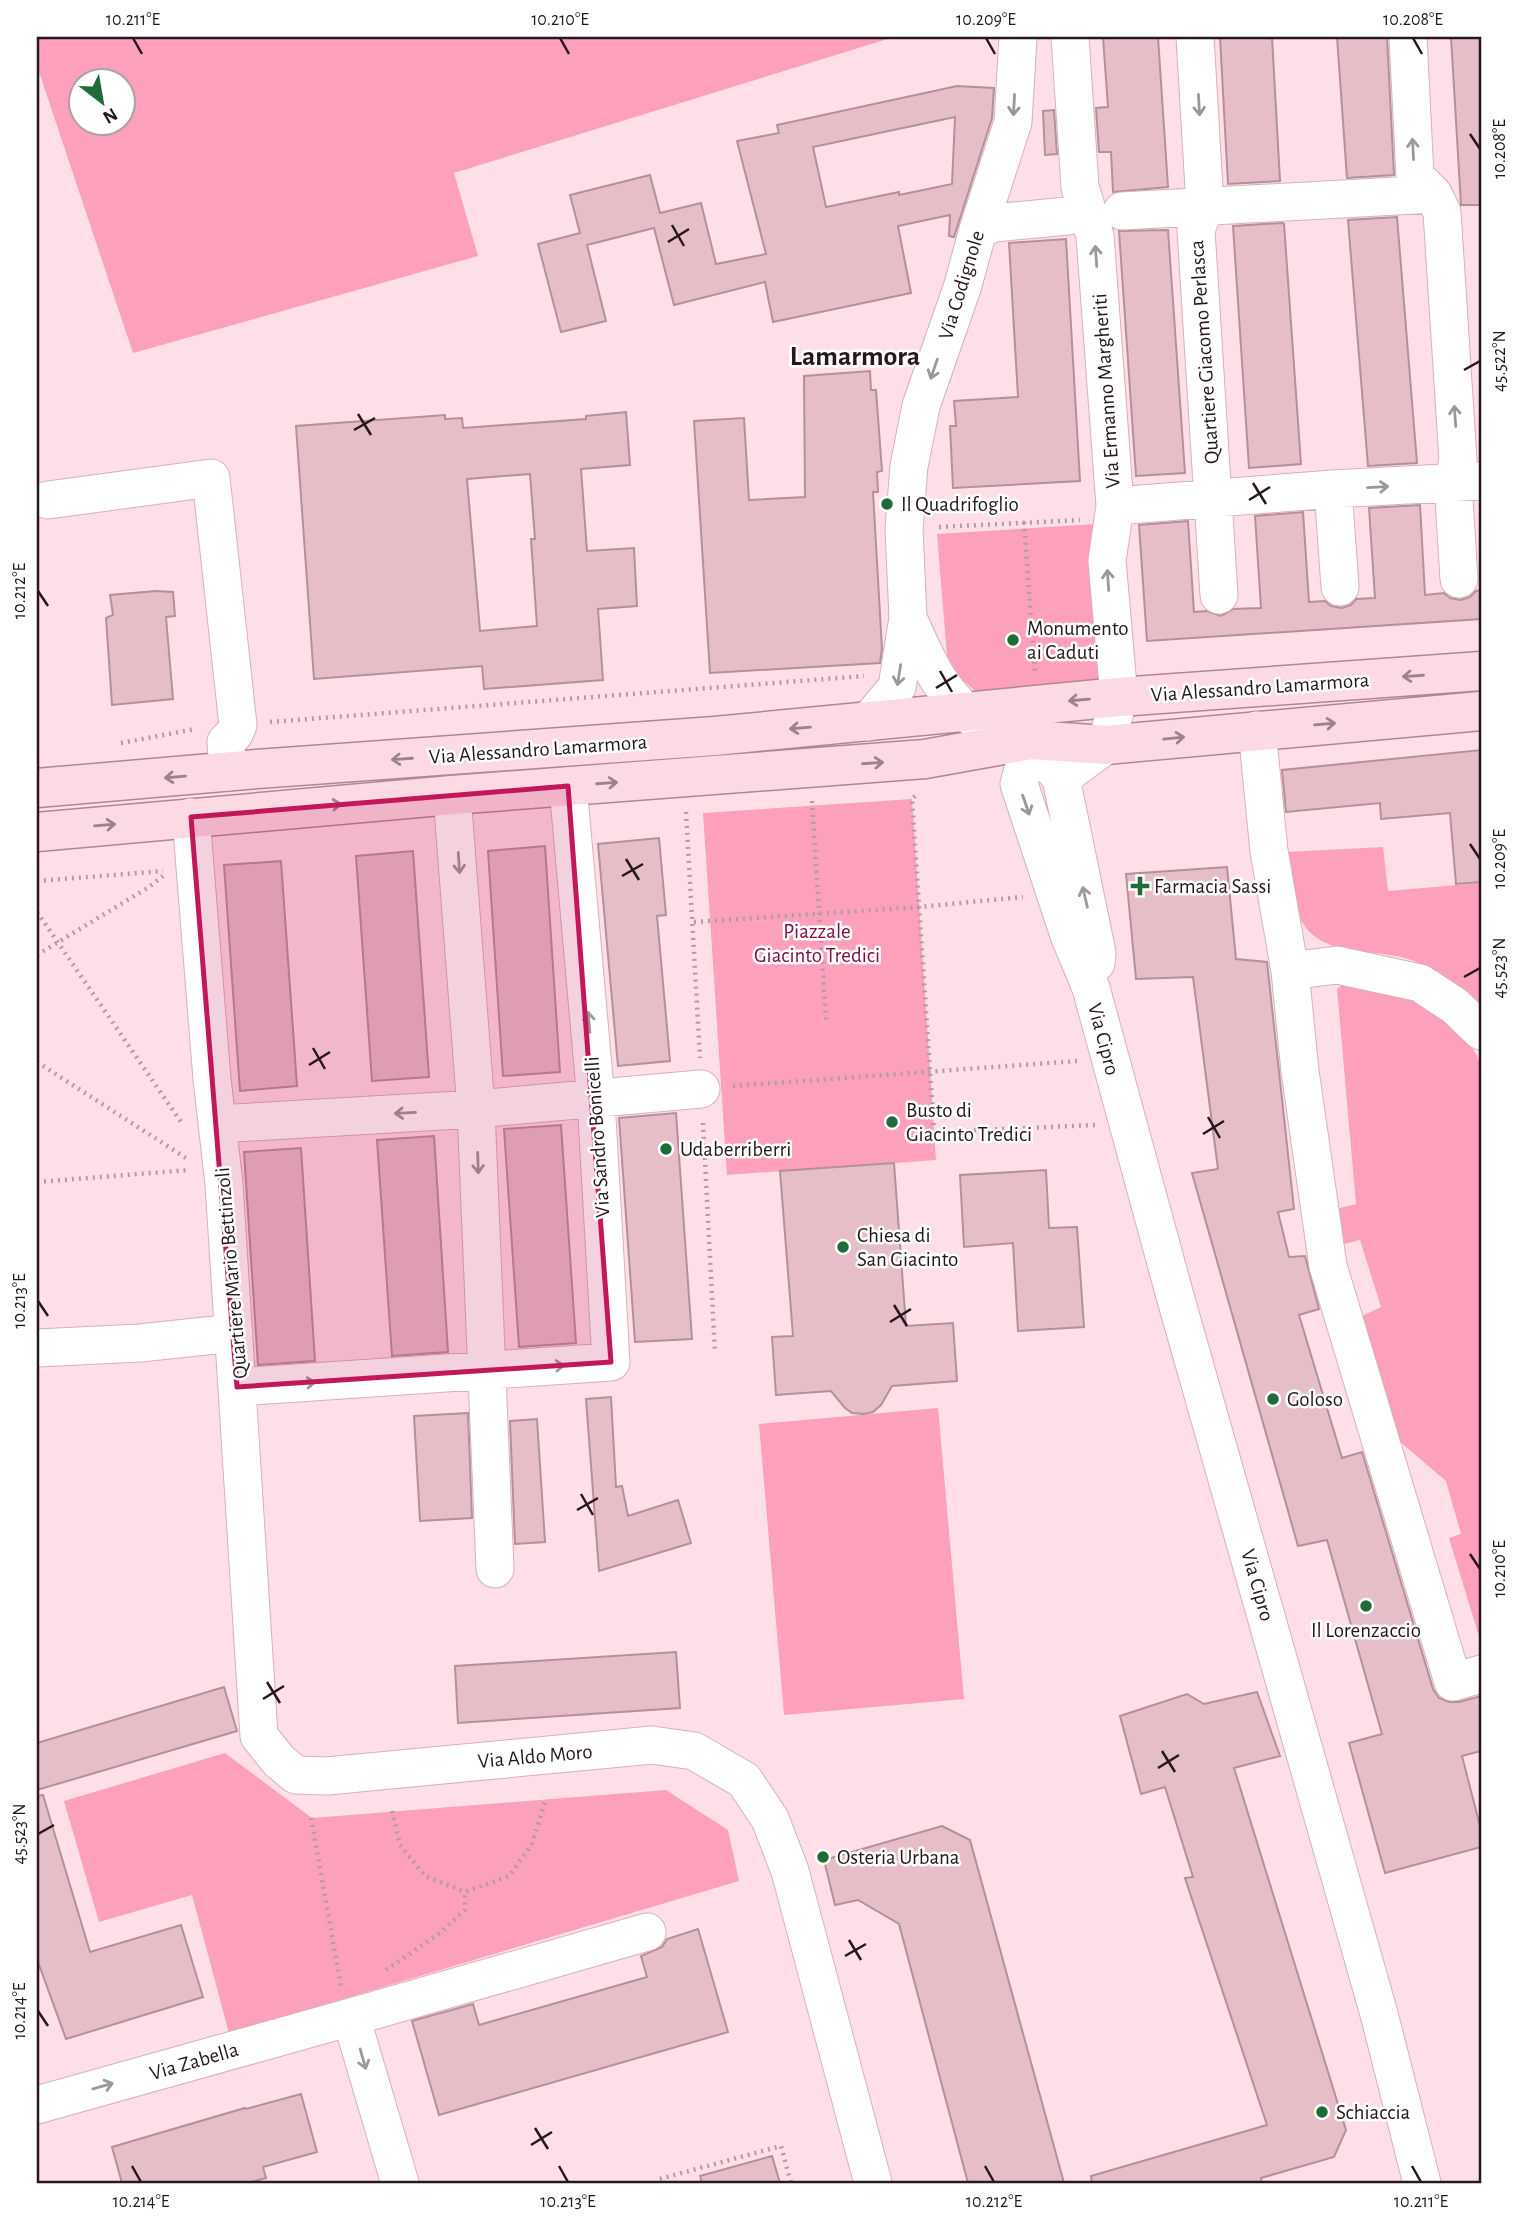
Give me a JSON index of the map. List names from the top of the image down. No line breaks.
{"streets":{"main road":["Via Alessandro Lamarmora"],"street":["Via Codignole","Quartiere Giacomo Perlasca","Via Ermanno Margheriti","Via Cipro","Via Sandro Bonicelli","Quartiere Mario Bettinzoli","Via Aldo Moro","Via Zabella"]},"crossings":[["Via Codignole","Via Alessandro Lamarmora"],["Via Codignole","Via Cipro"],["Via Ermanno Margheriti","Via Alessandro Lamarmora"],["Via Alessandro Lamarmora","Via Cipro"],["Via Alessandro Lamarmora","Via Sandro Bonicelli"],["Via Alessandro Lamarmora","Quartiere Mario Bettinzoli"],["Via Sandro Bonicelli","Quartiere Mario Bettinzoli"],["Quartiere Mario Bettinzoli","Via Aldo Moro"]],"one_way":["Via Codignole","Via Ermanno Margheriti","Via Zabella"],"districts":["Lamarmora"],"parks":["Piazzale Giacinto Tredici"],"places":{"other":["Il Quadrifoglio","Monumento ai Caduti","Busto di Giacinto Tredici","Udaberriberri","Chiesa di San Giacinto","Goloso","Il Lorenzaccio","Osteria Urbana","Schiaccia"],"health":["Farmacia Sassi"]},"north":"bottom right","coordinates":["10.211°E","10.210°E","10.209°E","10.208°E","45.522°N","10.212°E","45.523°N","10.213°E","10.214°E"]}
